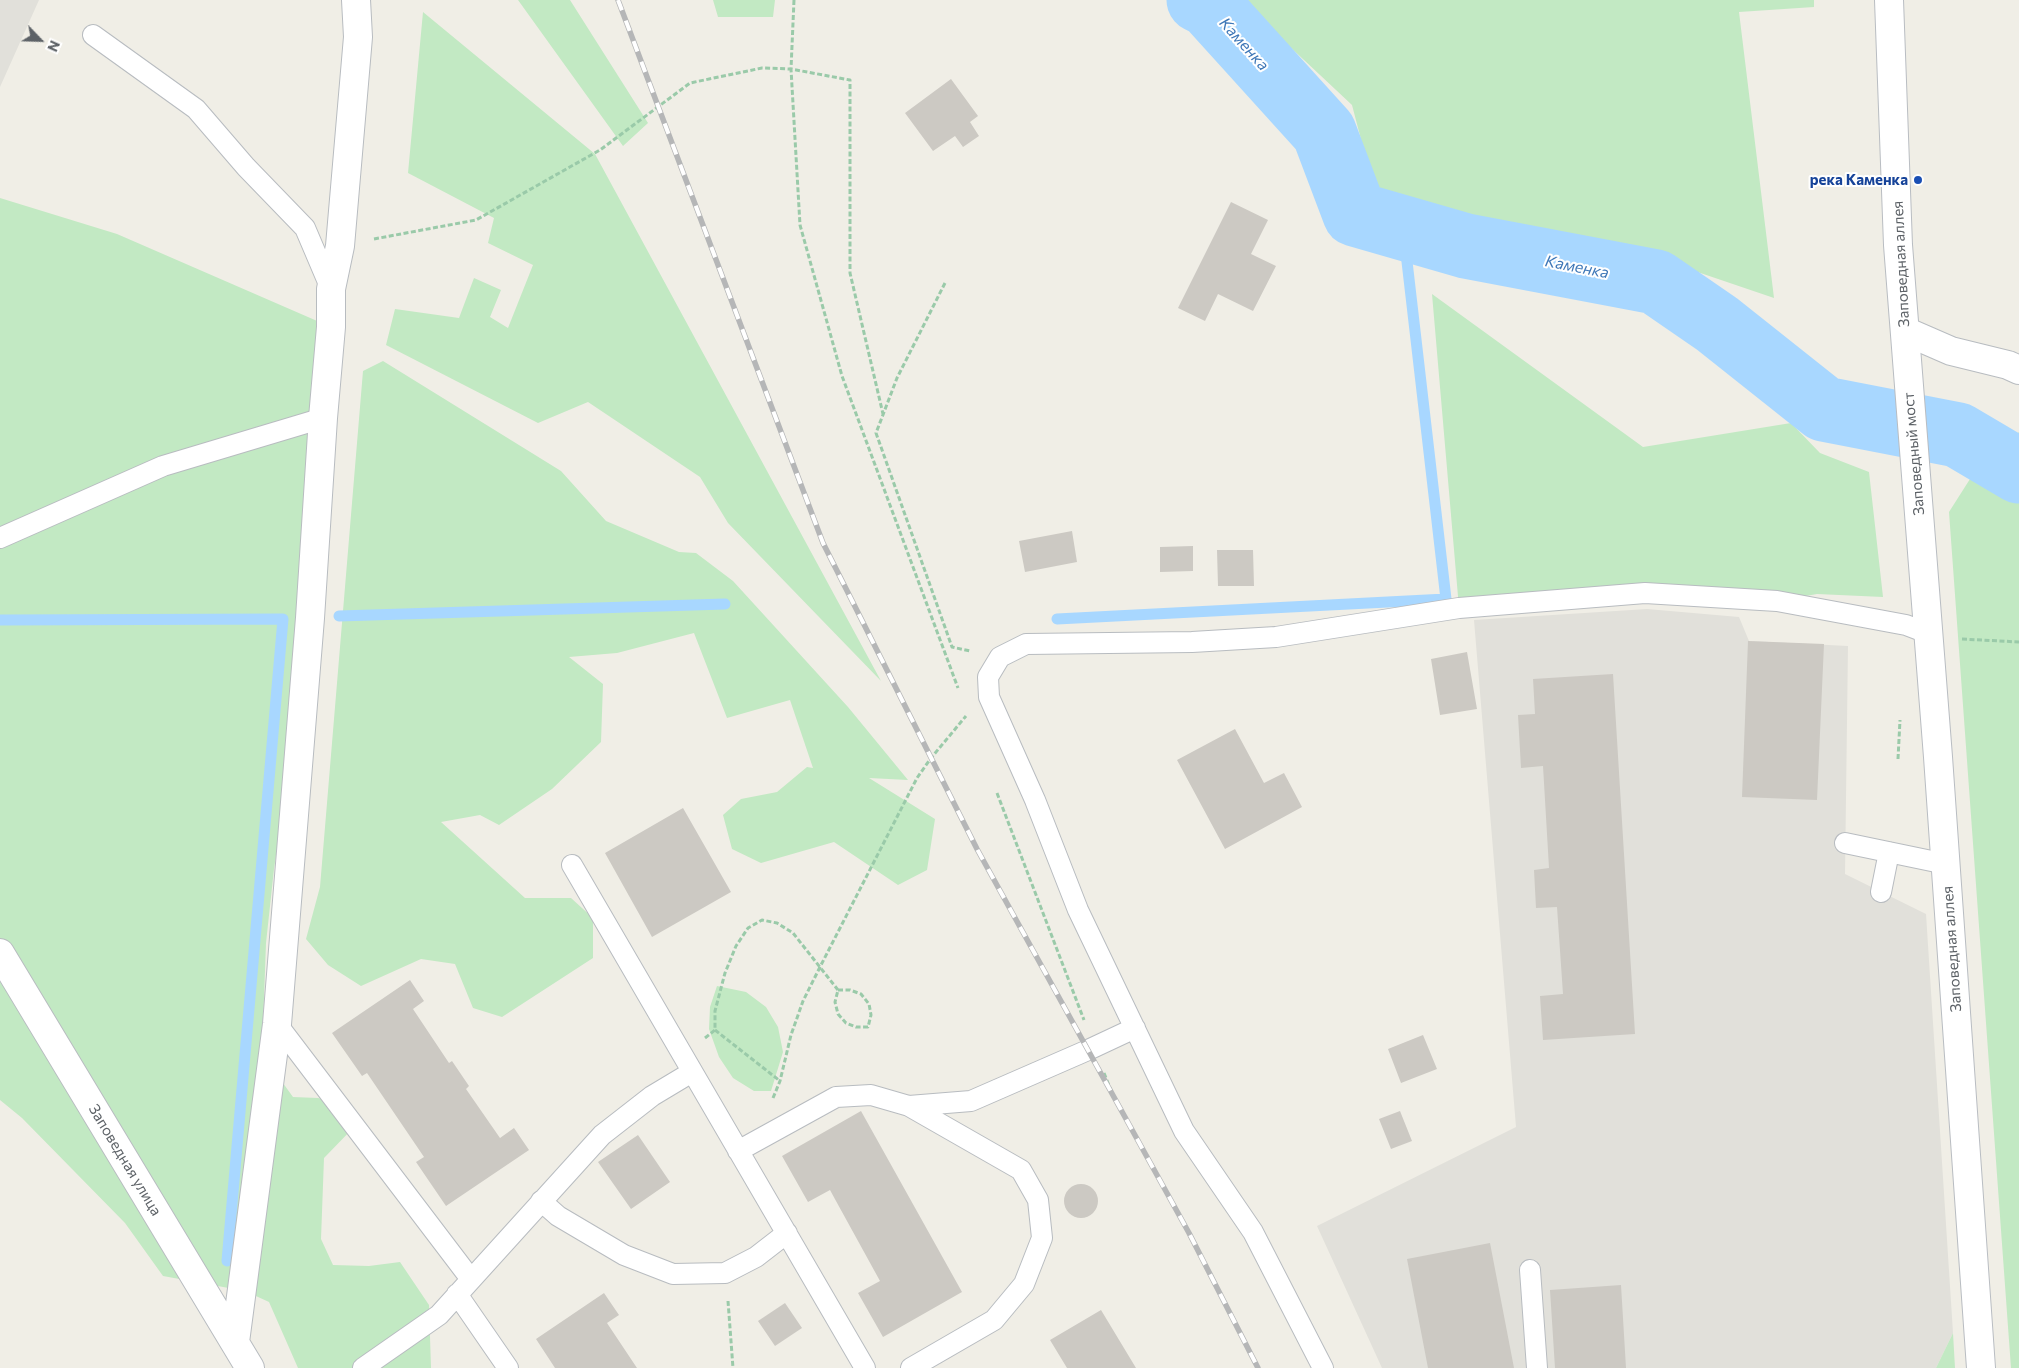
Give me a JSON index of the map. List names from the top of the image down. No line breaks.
{"streets":{"street":["Заповедная аллея","Заповедный мост","Заповедная улица"]},"crossings":[["Заповедная аллея","Заповедный мост"]],"water":["Каменка"],"places":["река Каменка"],"north":"bottom right"}
